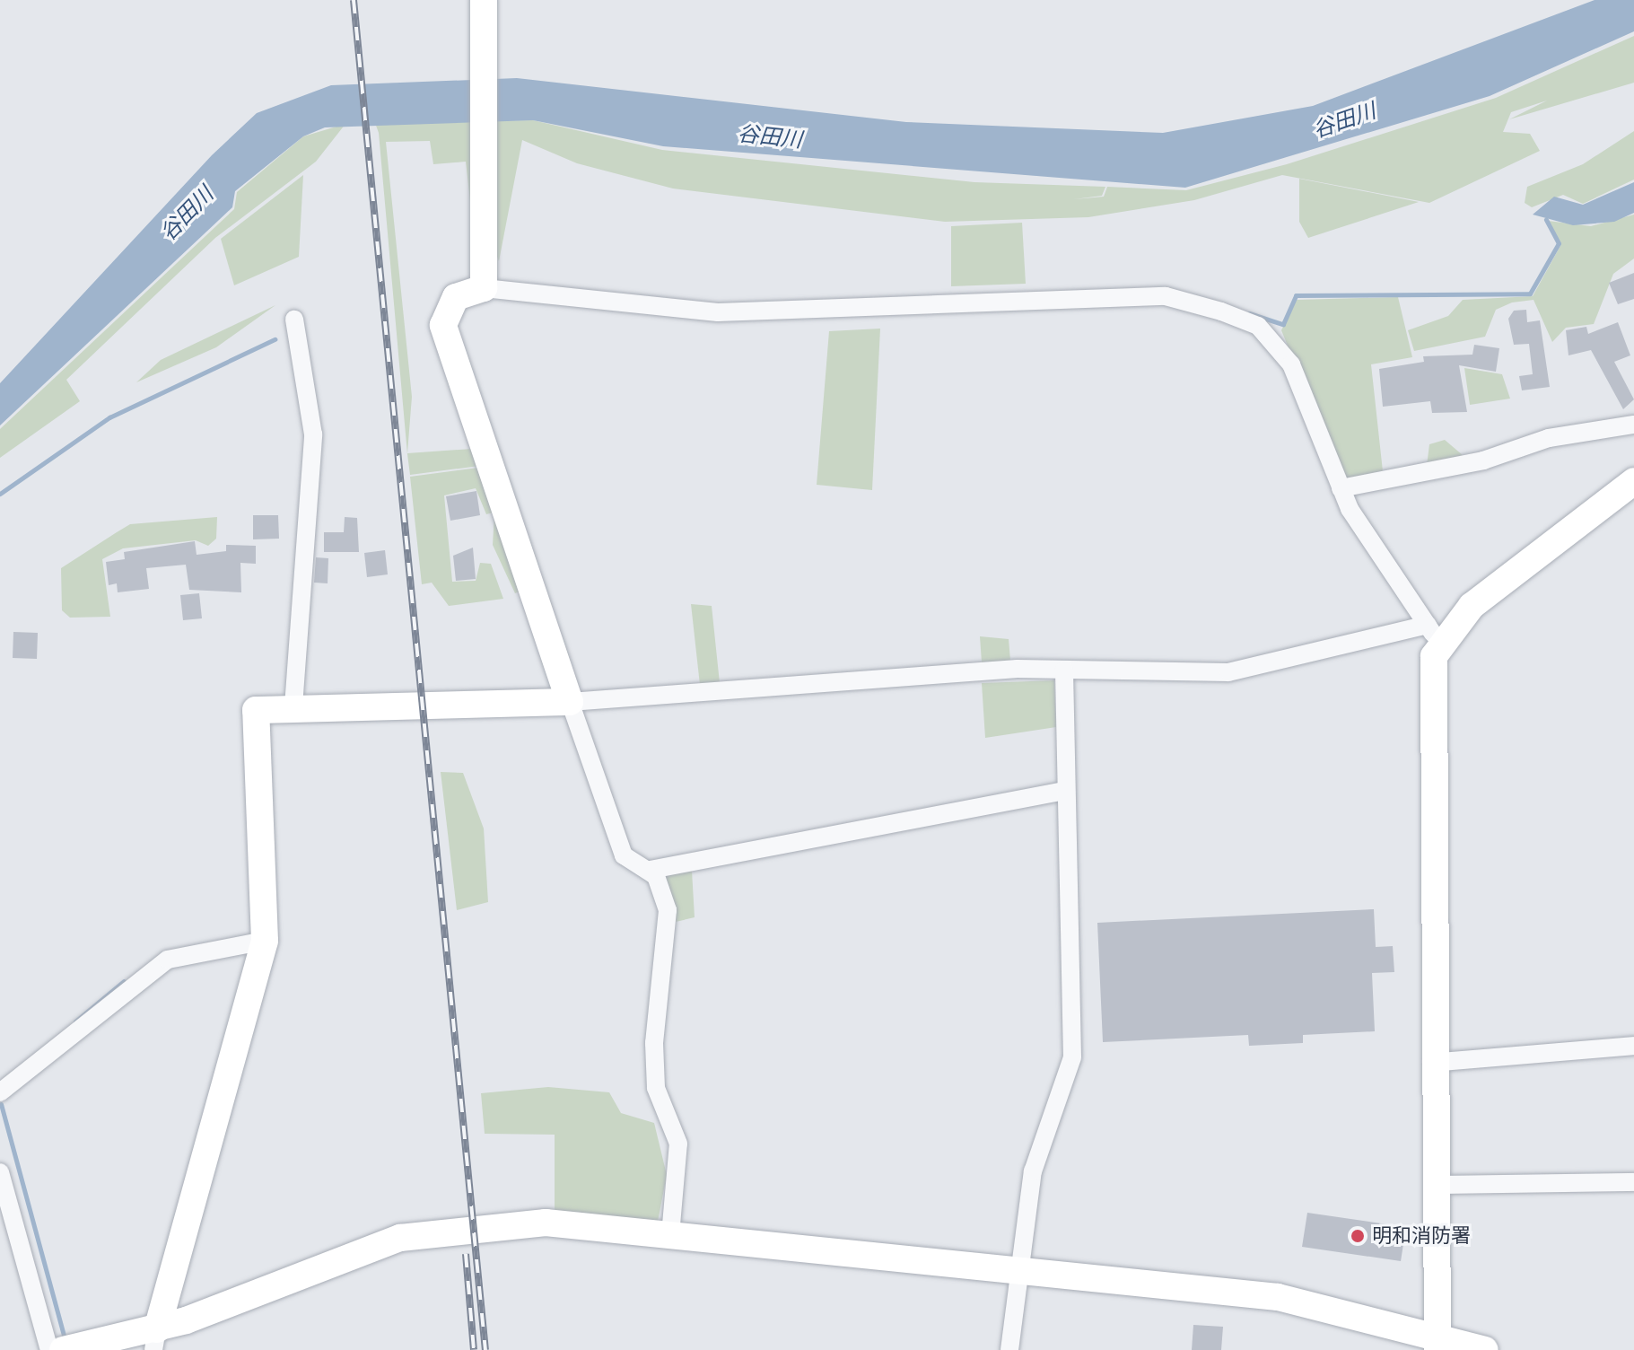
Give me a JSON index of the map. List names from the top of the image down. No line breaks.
{"water":["谷田川"],"places":["明和消防署"]}
